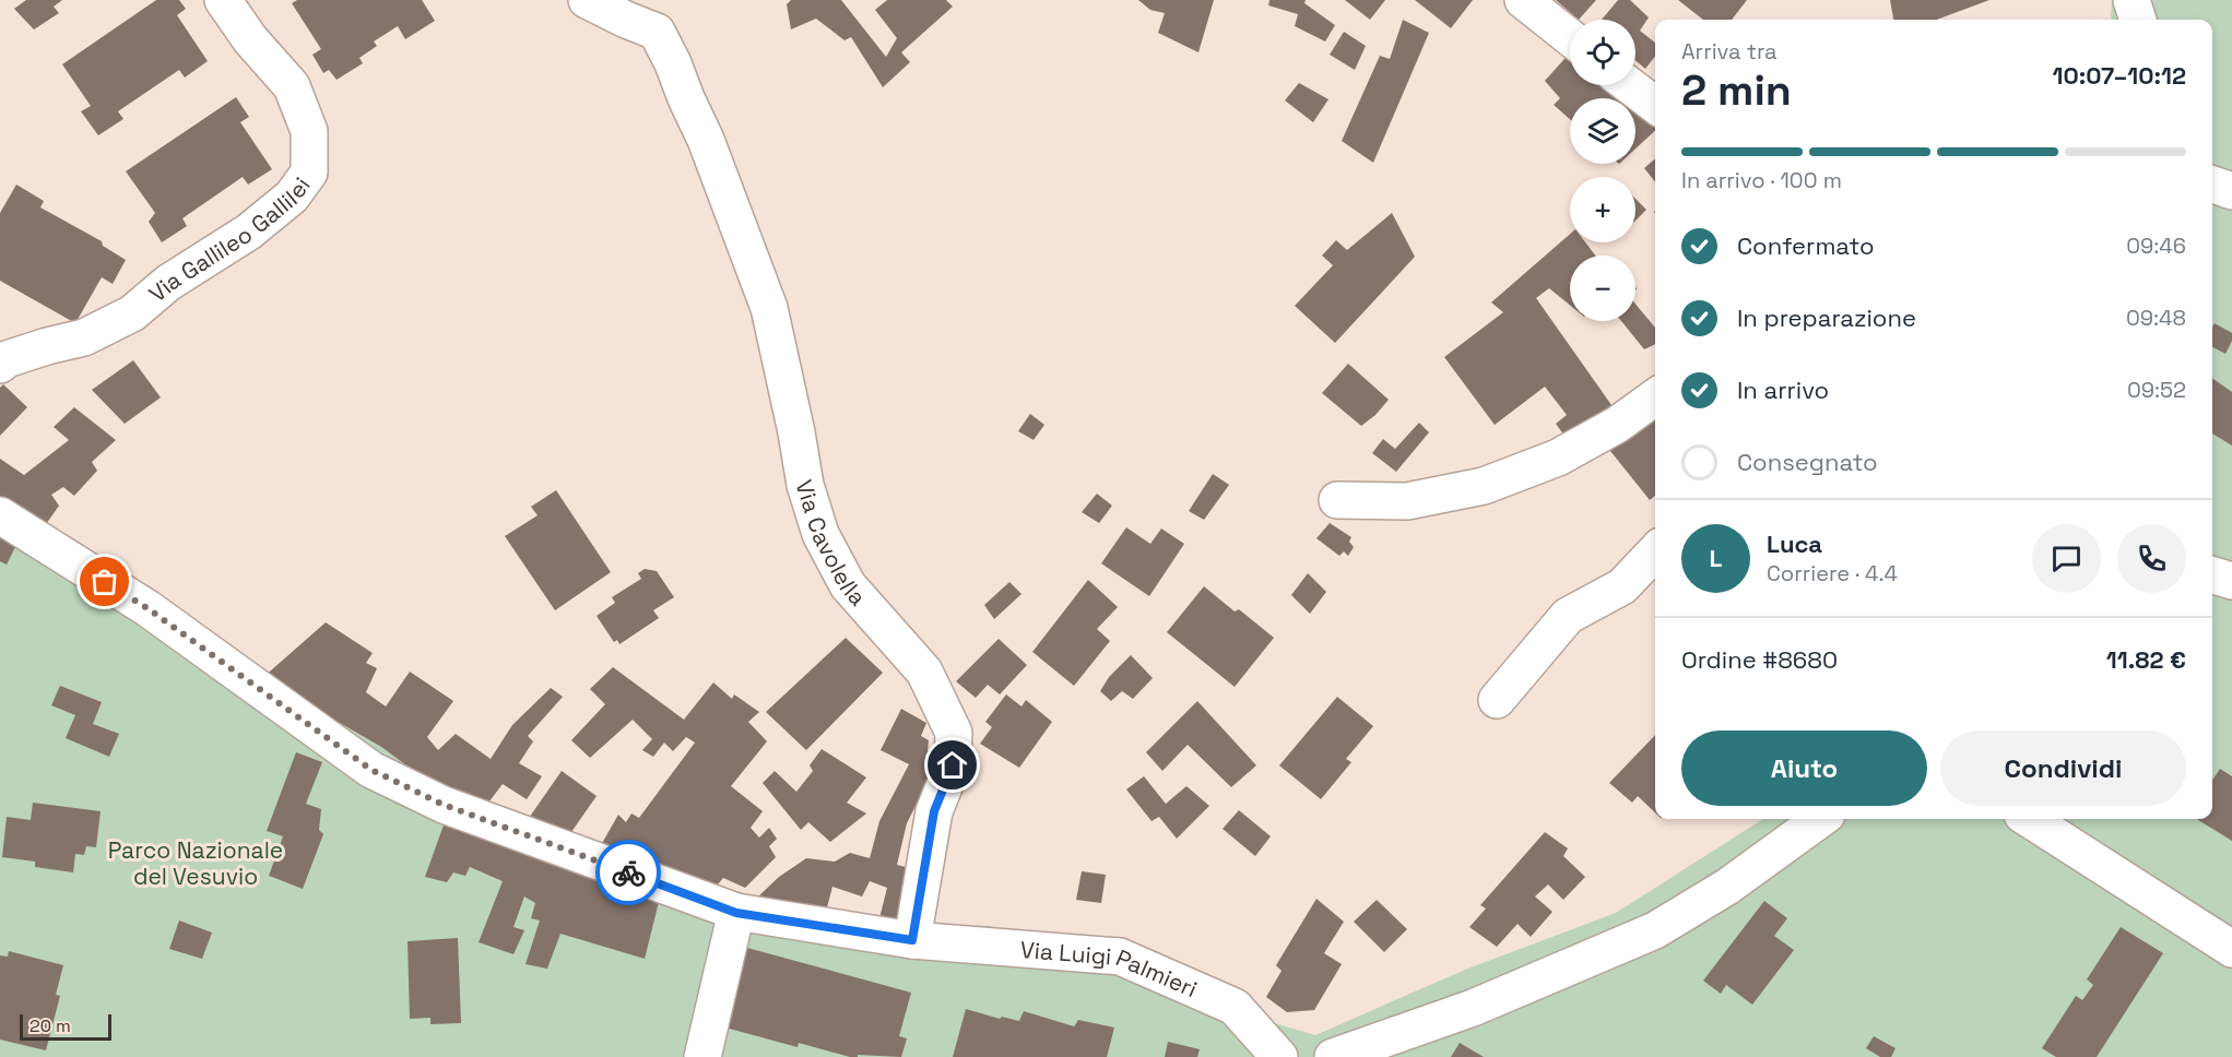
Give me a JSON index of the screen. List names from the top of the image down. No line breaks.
{"streets":{"street":["Via Gallileo Gallilei","Via Cavolella","Via Luigi Palmieri"]},"crossings":[["Via Cavolella","Via Luigi Palmieri"]],"parks":["Parco Nazionale del Vesuvio"],"scale_bar":"20 m","page":{"map_buttons":["+","−"],"heading":["2 min","Arriva tra","10:07–10:12"],"panel":["Luca","Corriere · 4.4","Ordine #8680","11.82 €"],"bar":"In arrivo · 100 m","list":[["Confermato","09:46"],["In preparazione","09:48"],["In arrivo","09:52"],"Consegnato"],"round":"L","buttons":["Aiuto","Condividi"],"scale":"20 m"}}
